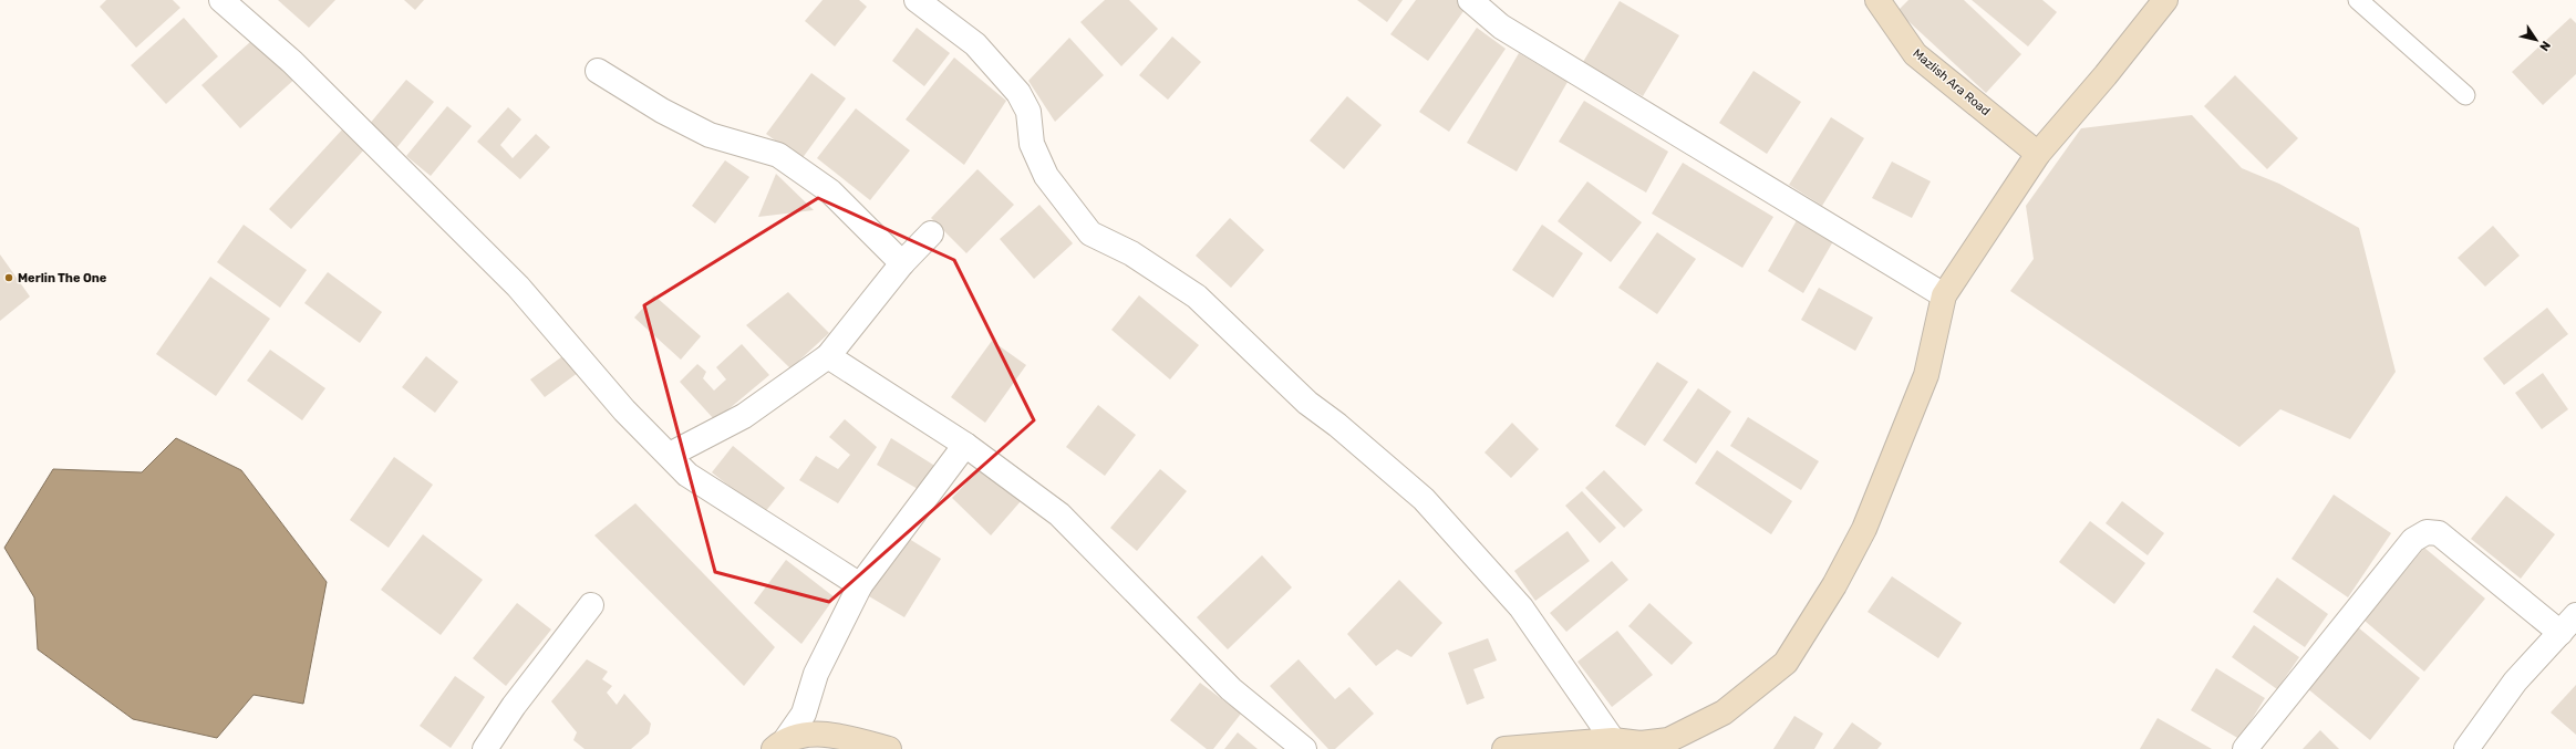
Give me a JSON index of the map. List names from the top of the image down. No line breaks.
{"streets":{"street":["Mazlish Ara Road"]},"places":["Merlin The One"],"north":"bottom right"}
